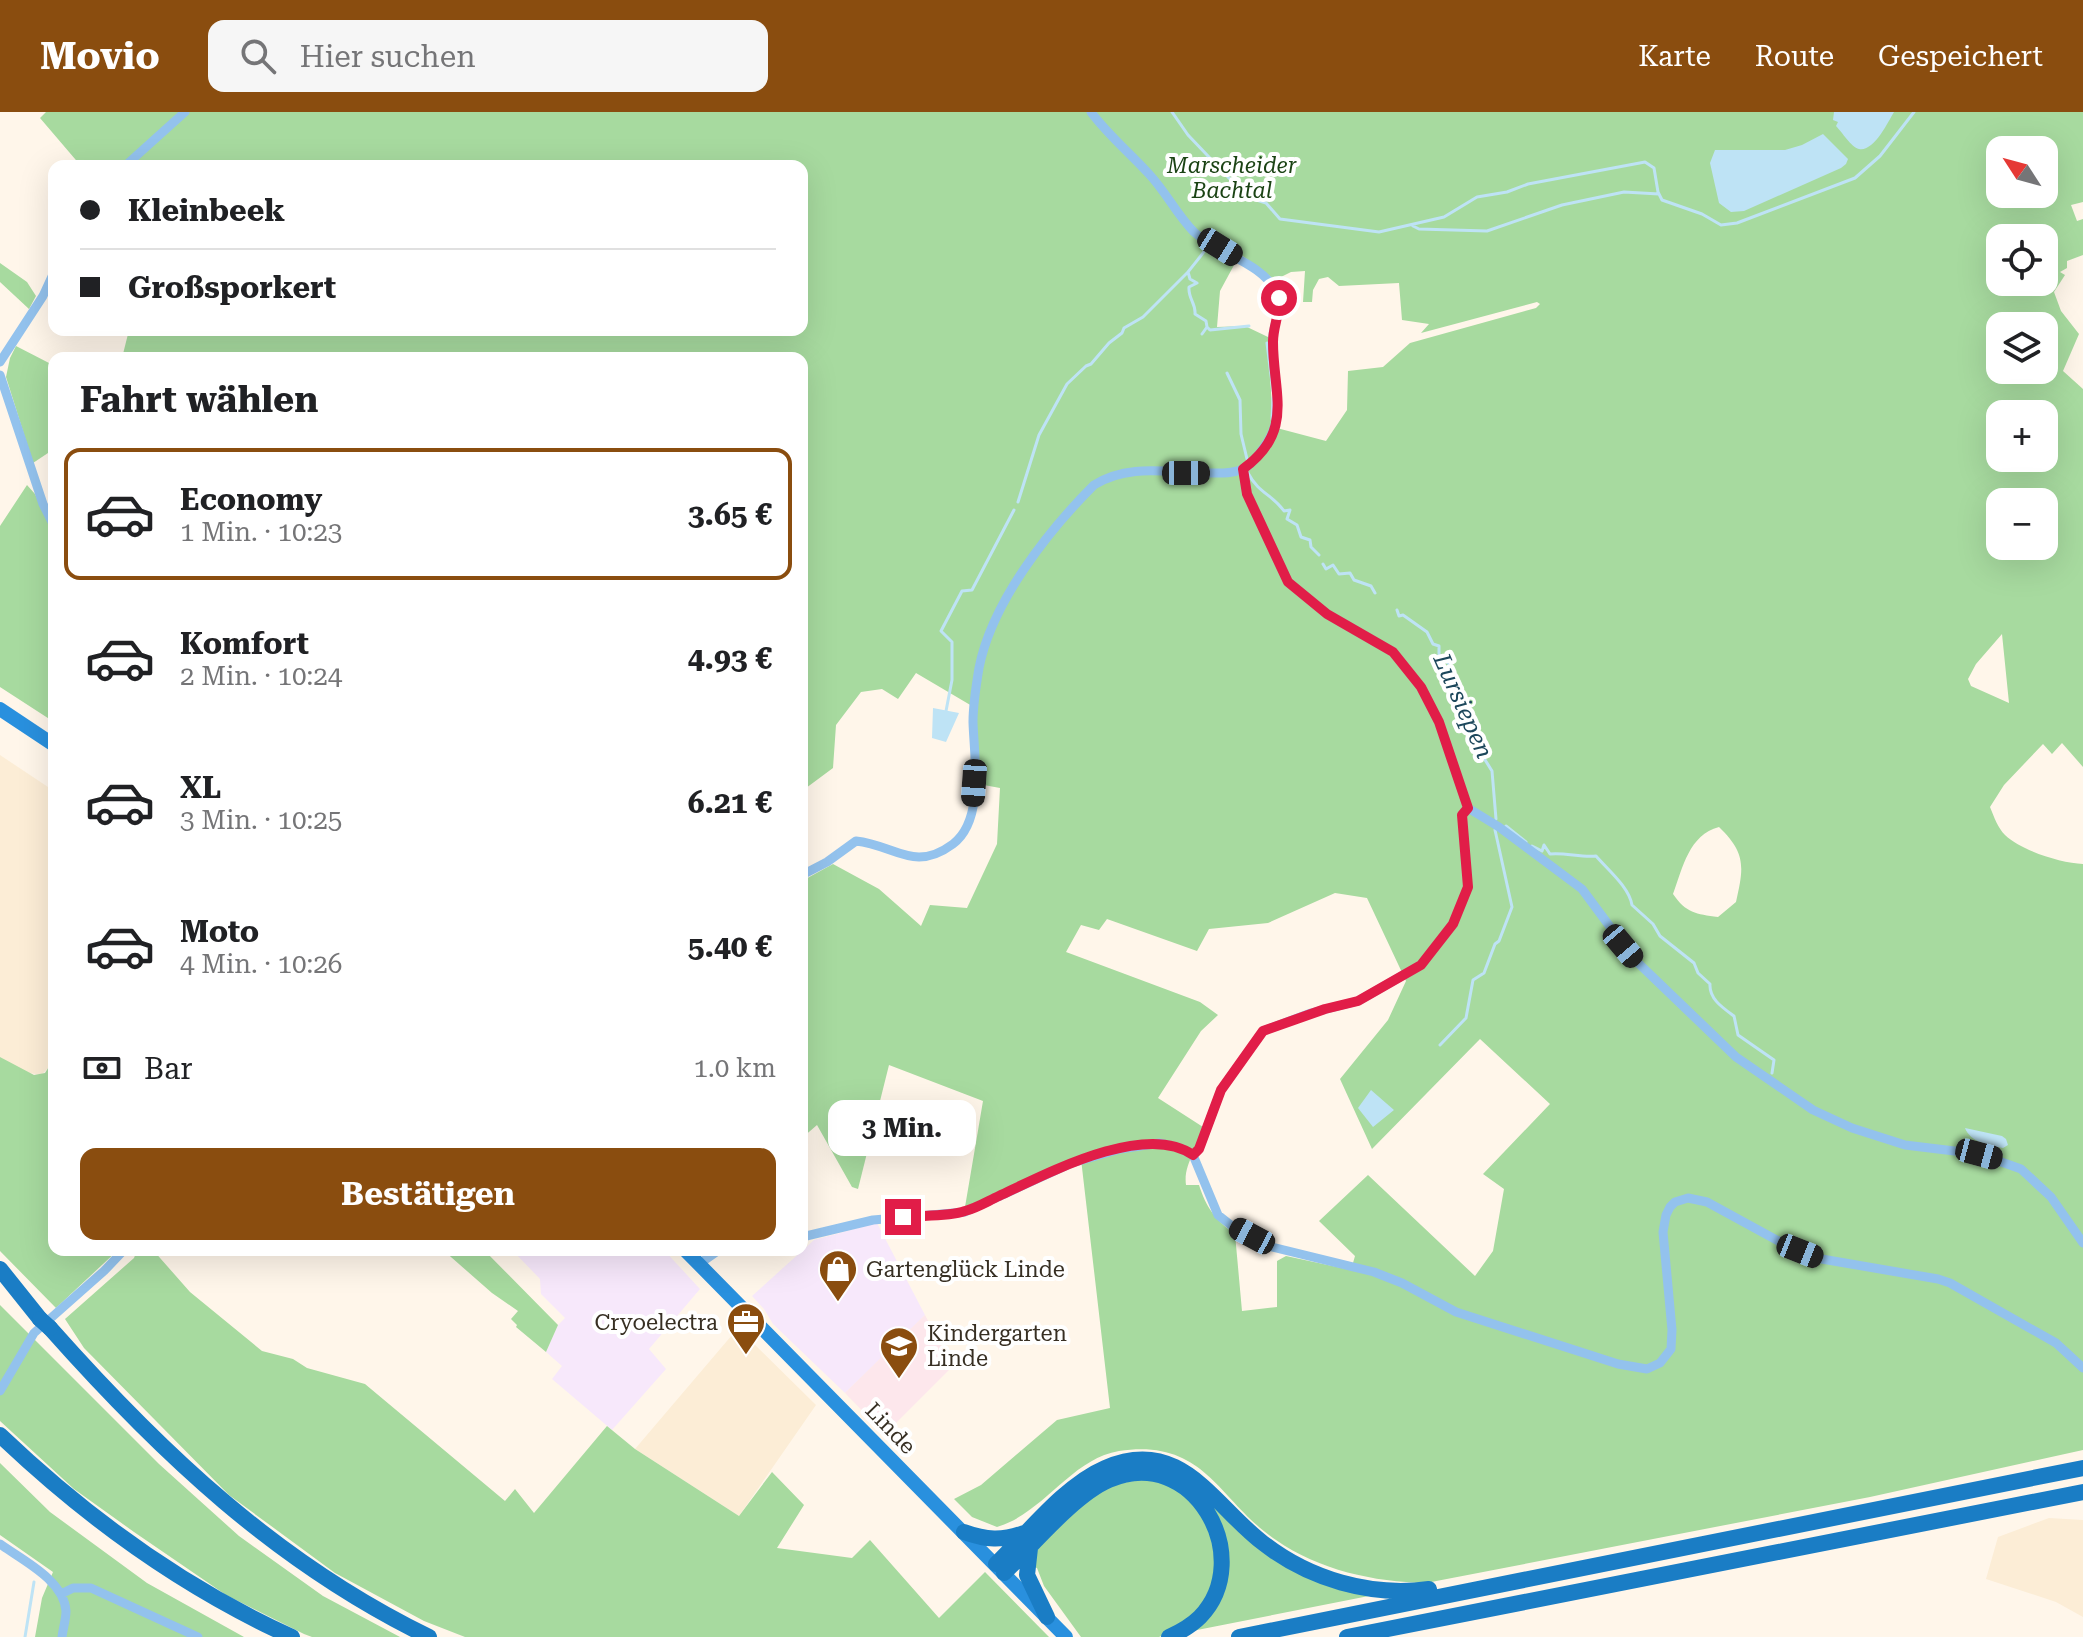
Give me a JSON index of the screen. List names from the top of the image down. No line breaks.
{"streets":{"main road":["Linde"]},"water":["Lursiepen"],"parks":["Marscheider Bachtal"],"places":{"shop":["Gartenglück Linde"],"office":["Cryoelectra"],"school or university":["Kindergarten Linde"]},"north":"top left","page":{"header":"Movio","search":"Hier suchen","nav":["Karte","Route","Gespeichert"],"map_buttons":["+","−"],"banner":["Kleinbeek","Großsporkert"],"heading":"Fahrt wählen","list":[{"name":"Economy","note":"1 Min. · 10:23","value":"3.65 €"},{"name":"Komfort","note":"2 Min. · 10:24","value":"4.93 €"},{"name":"XL","note":"3 Min. · 10:25","value":"6.21 €"},{"name":"Moto","note":"4 Min. · 10:26","value":"5.40 €"}],"pay":["Bar","1.0 km"],"bubble":"3 Min.","buttons":"Bestätigen"}}
